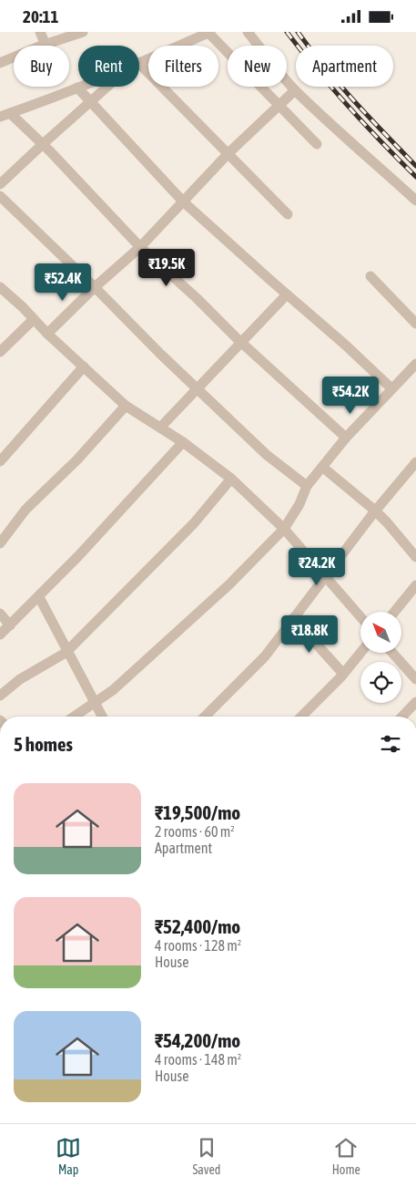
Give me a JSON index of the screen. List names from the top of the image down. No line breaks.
{"north":"top left","page":{"status":"20:11","chip":["Buy","Rent","Filters","New","Apartment"],"price":["₹19.5K","₹52.4K","₹54.2K","₹24.2K","₹18.8K"],"heading":"5 homes","list":[{"name":"₹19,500/mo","note":"2 rooms · 60 m² · Apartment"},{"name":"₹52,400/mo","note":"4 rooms · 128 m² · House"},{"name":"₹54,200/mo","note":"4 rooms · 148 m² · House"}],"tabs":["Map","Saved","Home"]}}
